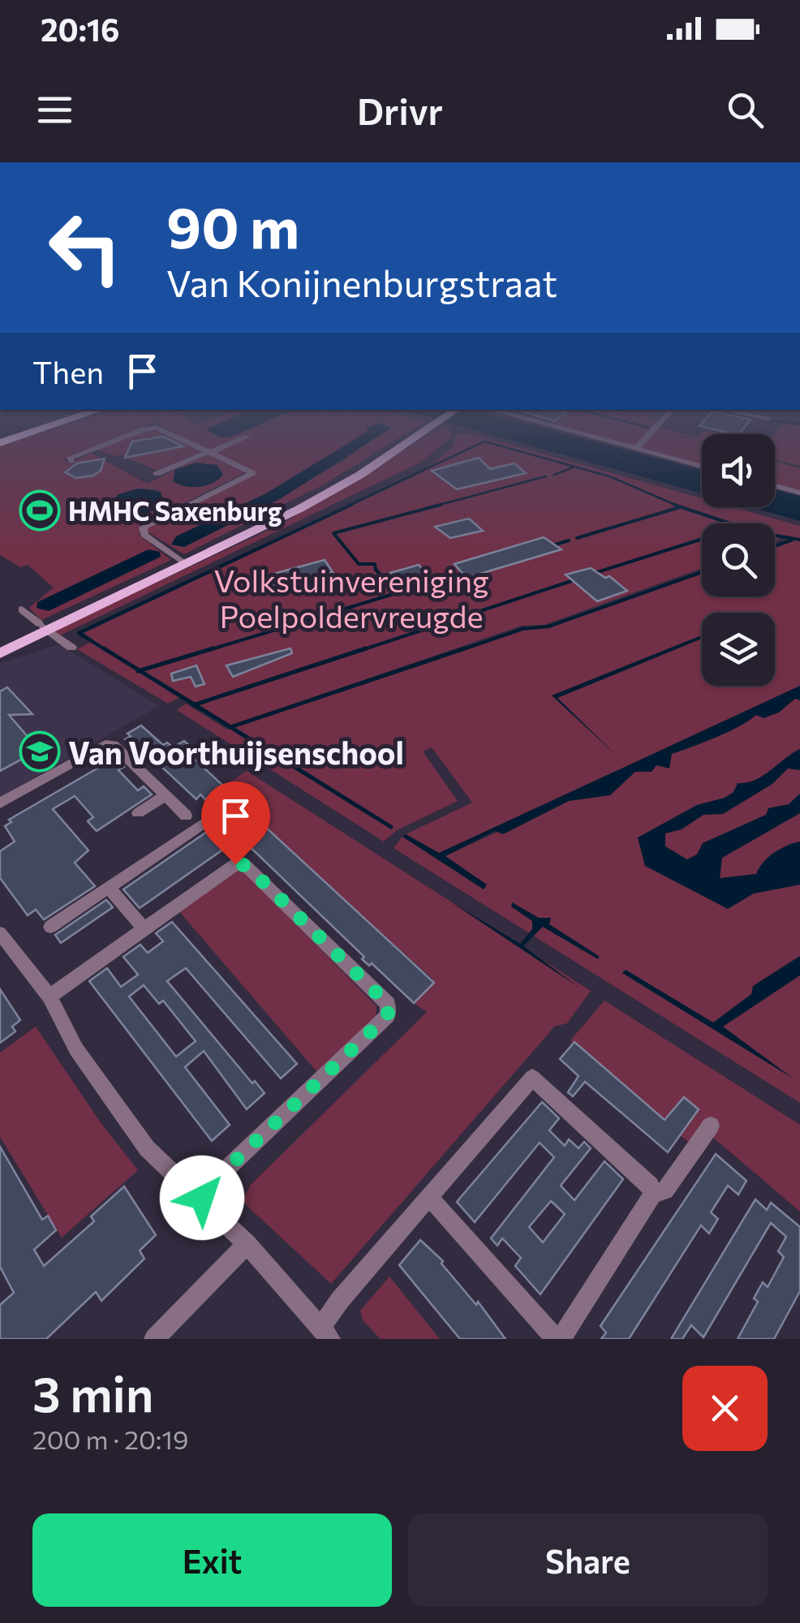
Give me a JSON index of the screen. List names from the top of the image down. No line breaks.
{"parks":["Volkstuinvereniging Poelpoldervreugde"],"places":{"sports":["HMHC Saxenburg"],"school or university":["Van Voorthuijsenschool"]},"page":{"status":"20:16","header":"Drivr","turn":["90 m","Van Konijnenburgstraat"],"then":"Then","heading":["3 min","200 m · 20:19"],"buttons":["Exit","Share"]}}
